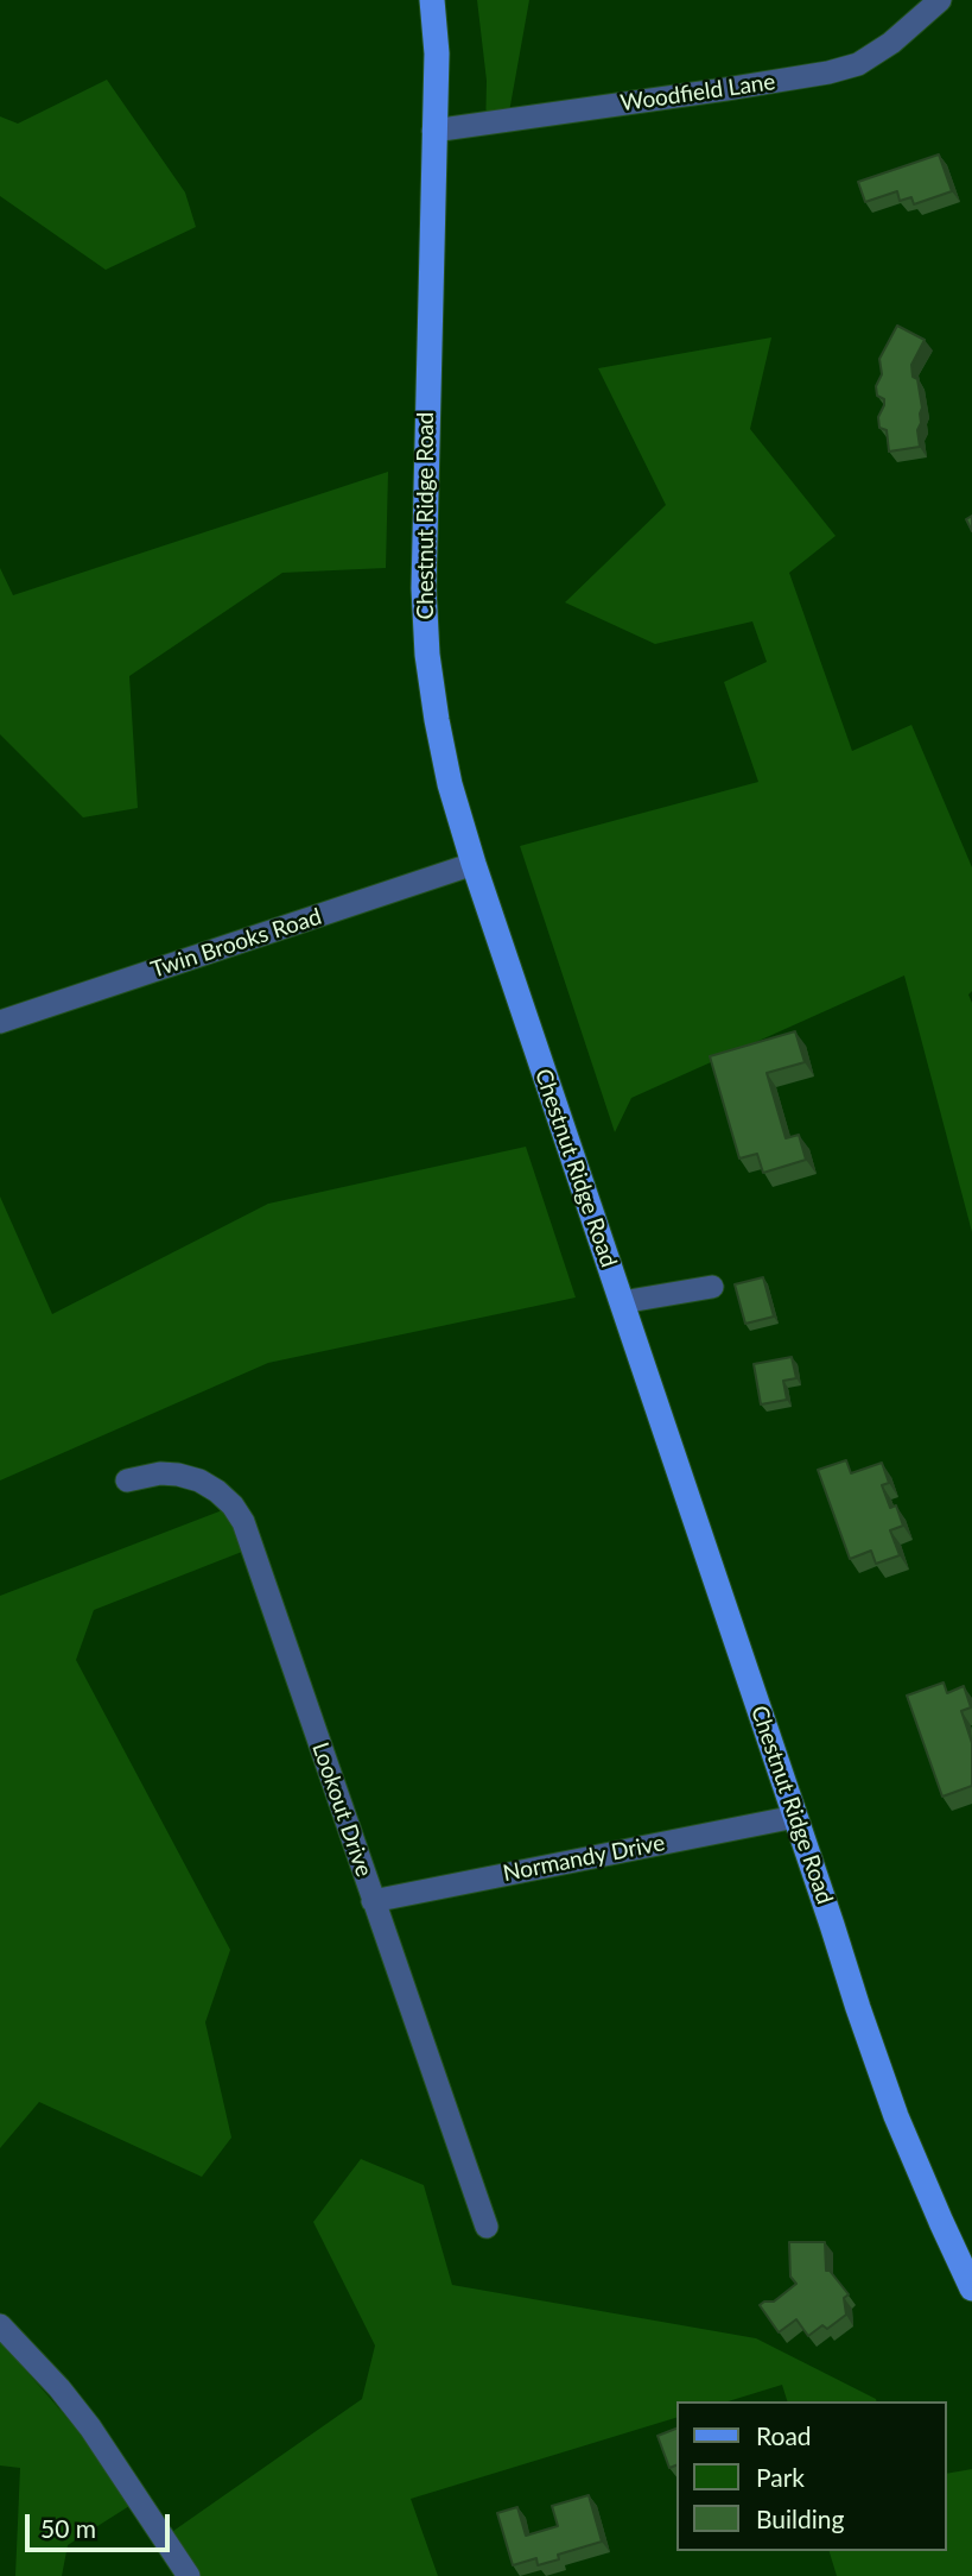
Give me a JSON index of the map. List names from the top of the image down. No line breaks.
{"streets":{"main road":["Chestnut Ridge Road"],"street":["Woodfield Lane","Twin Brooks Road","Lookout Drive","Normandy Drive"]},"crossings":[["Woodfield Lane","Chestnut Ridge Road"],["Chestnut Ridge Road","Twin Brooks Road"],["Chestnut Ridge Road","Normandy Drive"],["Lookout Drive","Normandy Drive"]],"legend":["Road","Park","Building"],"scale_bar":"50 m"}
